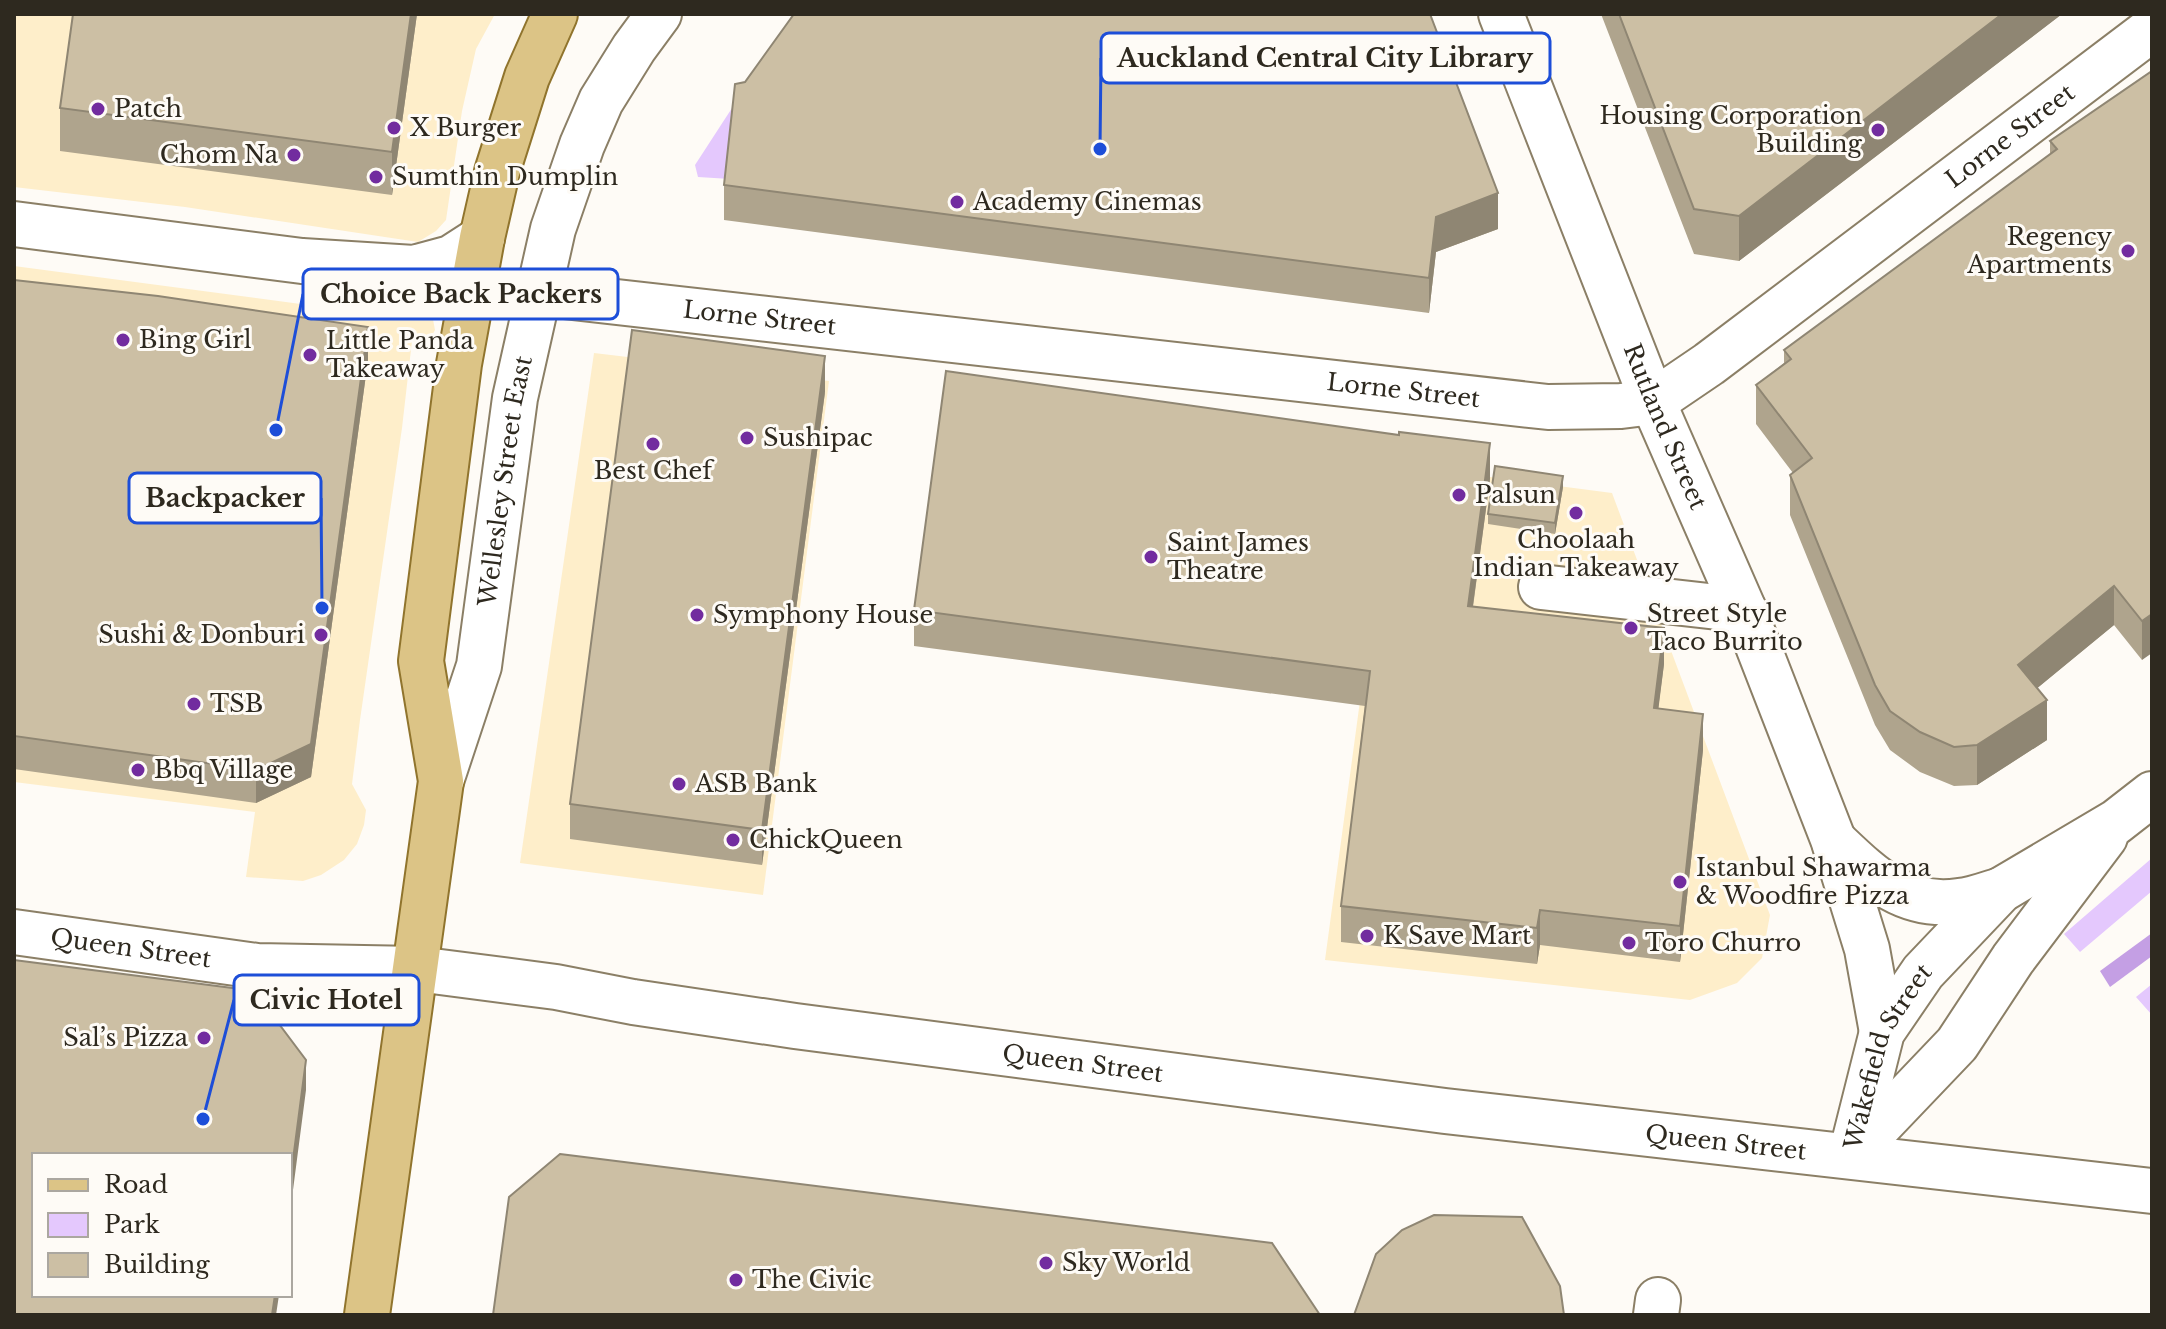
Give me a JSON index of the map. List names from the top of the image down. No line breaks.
{"streets":{"main road":["Wellesley Street East"],"street":["Lorne Street","Rutland Street","Queen Street","Wakefield Street"]},"crossings":[["Lorne Street","Rutland Street"],["Lorne Street","Wellesley Street East"],["Rutland Street","Wakefield Street"],["Wellesley Street East","Queen Street"],["Queen Street","Wakefield Street"]],"places":["Patch","X Burger","Housing Corporation Building","Auckland Central City Library","Chom Na","Sumthin Dumplin","Academy Cinemas","Regency Apartments","Bing Girl","Little Panda Takeaway","Choice Back Packers","Sushipac","Best Chef","Palsun","Choolaah Indian Takeaway","Saint James Theatre","Backpacker","Symphony House","Street Style Taco Burrito","Sushi & Donburi","TSB","Bbq Village","ASB Bank","ChickQueen","Istanbul Shawarma & Woodfire Pizza","K Save Mart","Toro Churro","Sal’s Pizza","Civic Hotel","Sky World","The Civic"],"legend":["Road","Park","Building"]}
